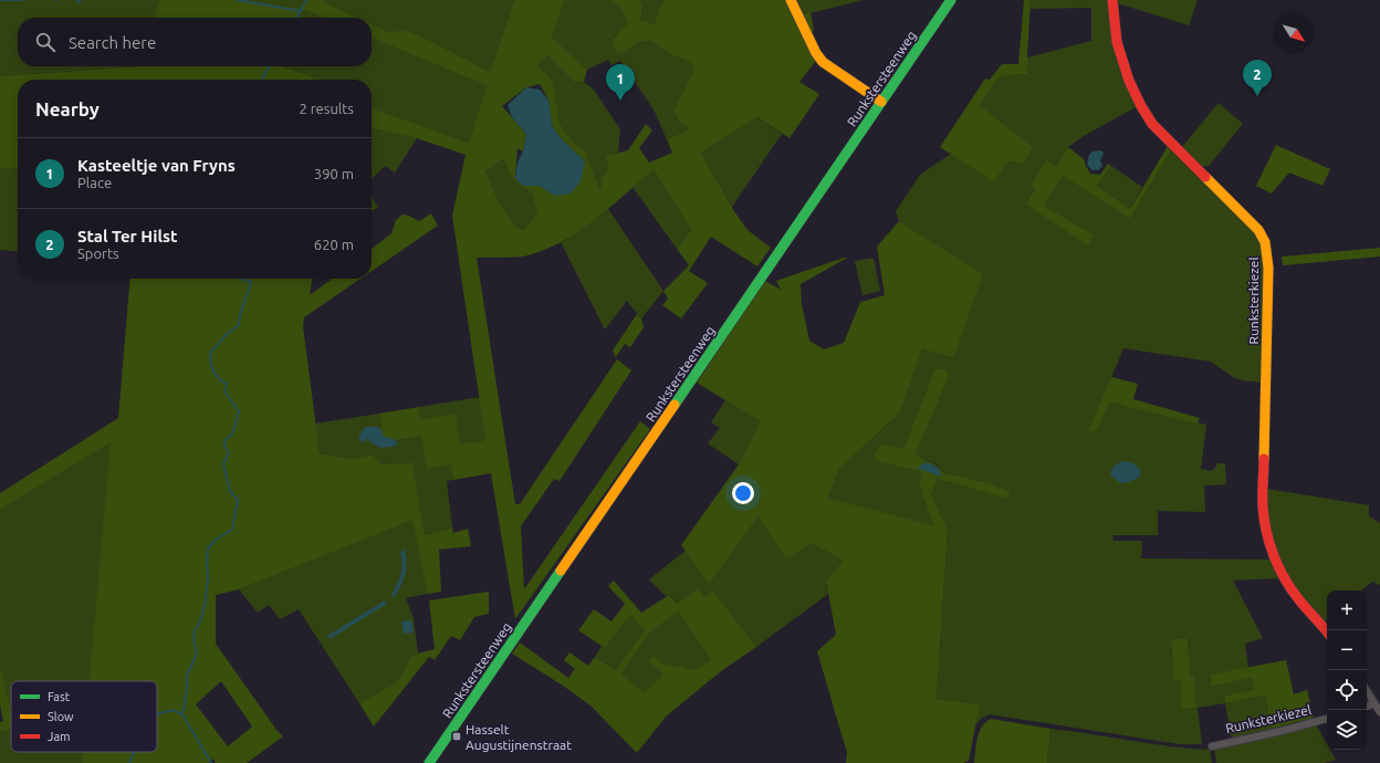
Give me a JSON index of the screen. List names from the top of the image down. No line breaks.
{"streets":{"street":["Runkstersteenweg","Runksterkiezel"]},"places":{"transit":["Hasselt Augustijnenstraat"]},"legend":["Fast","Slow","Jam"],"north":"bottom right","page":{"search":"Search here","pins":["2","1"],"heading":["Nearby","2 results"],"list":[{"mark":"1","name":"Kasteeltje van Fryns","note":"Place","value":"390 m"},{"mark":"2","name":"Stal Ter Hilst","note":"Sports","value":"620 m"}],"map_buttons":["+","−"]}}
